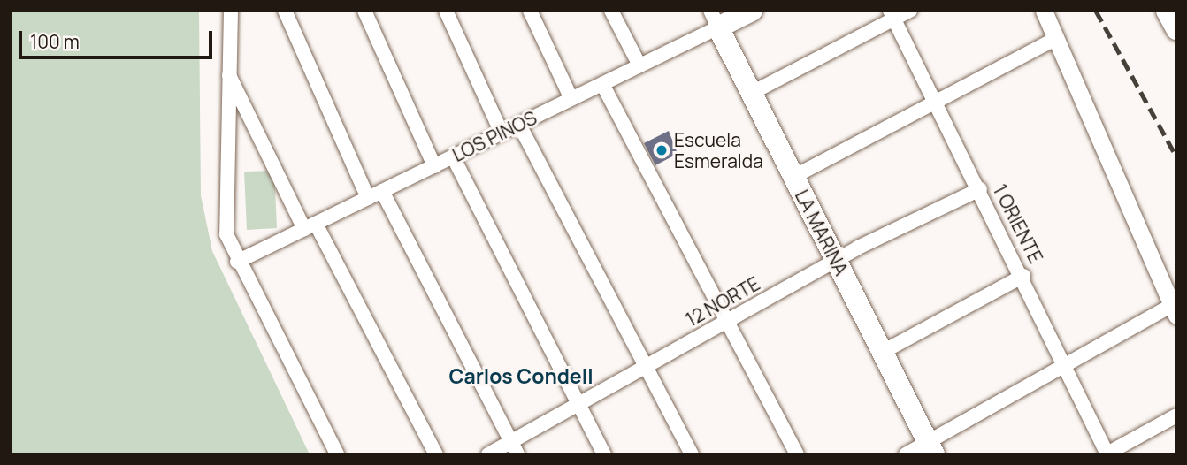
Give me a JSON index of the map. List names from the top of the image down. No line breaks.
{"streets":{"main road":["LOS PINOS","LA MARINA"],"street":["1 ORIENTE","12 NORTE"]},"crossings":[["LOS PINOS","LA MARINA"],["1 ORIENTE","12 NORTE"],["LA MARINA","12 NORTE"]],"districts":["Carlos Condell"],"places":["Escuela Esmeralda"],"scale_bar":"100 m"}
